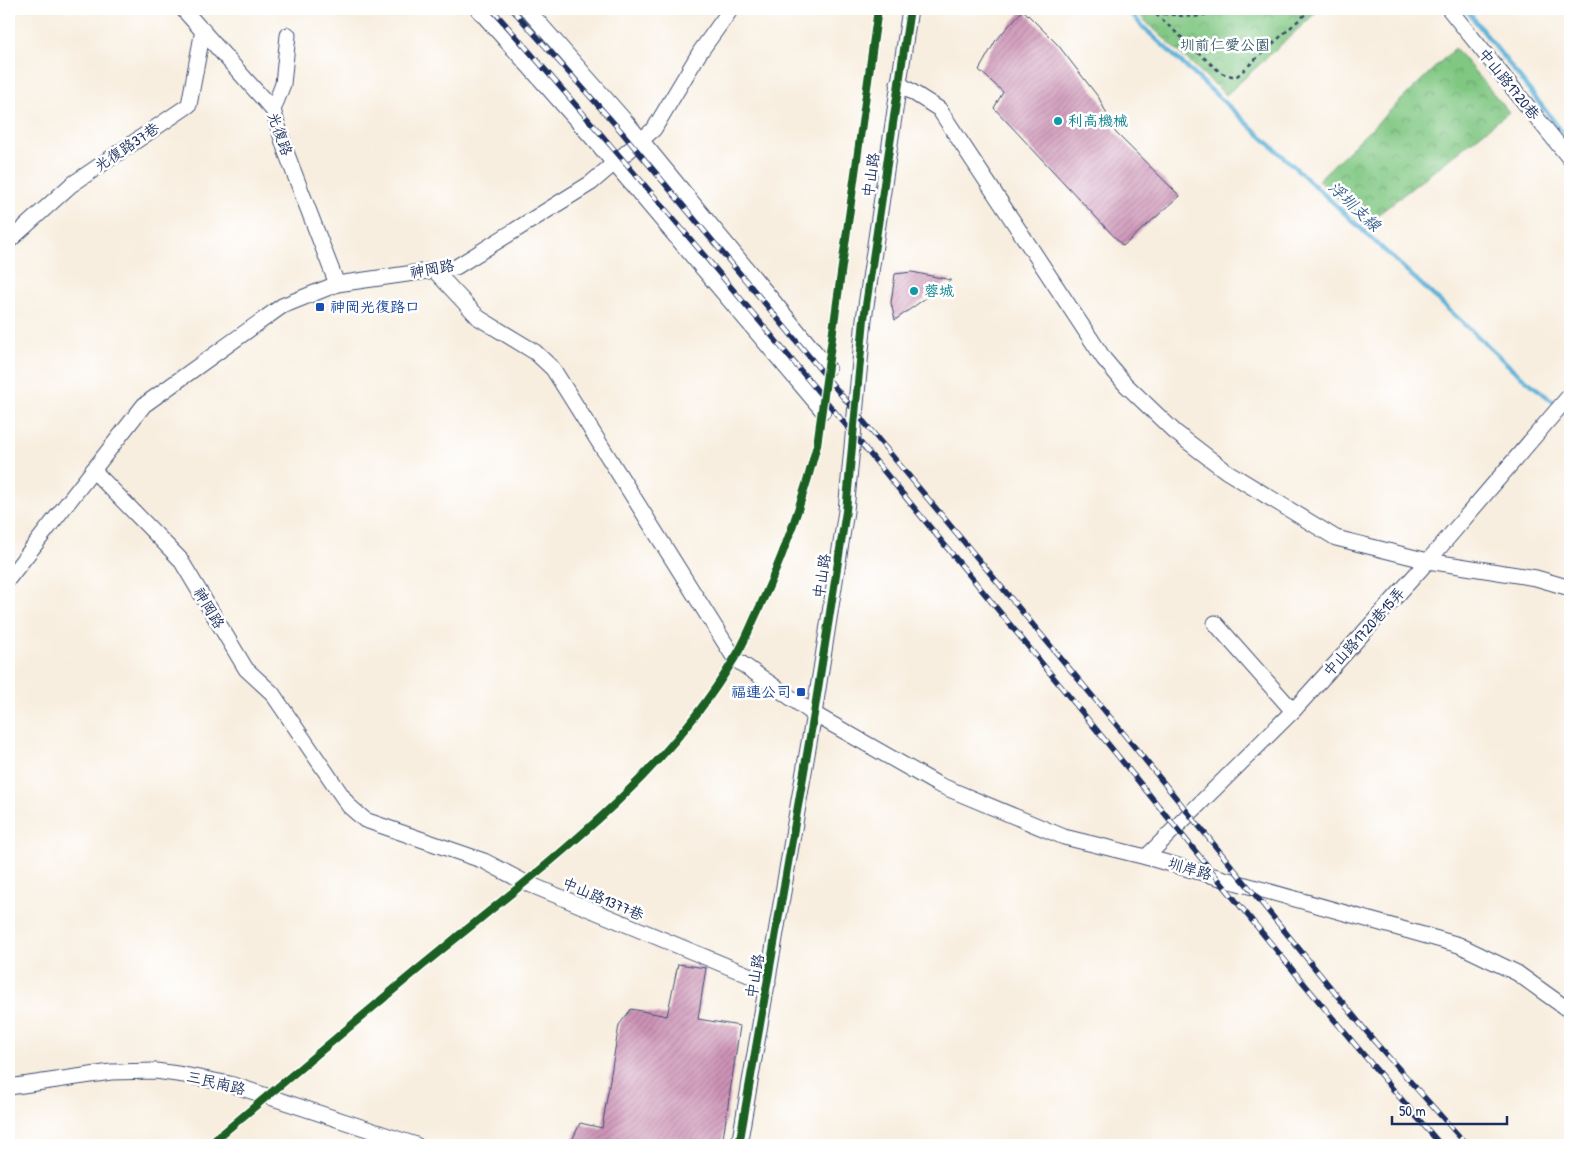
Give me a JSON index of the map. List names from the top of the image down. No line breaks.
{"streets":{"street":["中山路1720巷","光復路","光復路37巷","中山路","神岡路","中山路1720巷15弄","圳岸路","中山路1377巷","三民南路"]},"crossings":[["光復路","光復路37巷"],["光復路","神岡路"],["中山路","圳岸路"],["中山路","中山路1377巷"],["神岡路","圳岸路"],["神岡路","中山路1377巷"],["中山路1720巷15弄","圳岸路"]],"water":["浮圳支線"],"parks":["圳前仁愛公園"],"places":{"other":["利高機械","蓉城"],"transit":["神岡光復路口","福連公司"]},"scale_bar":"50 m"}
